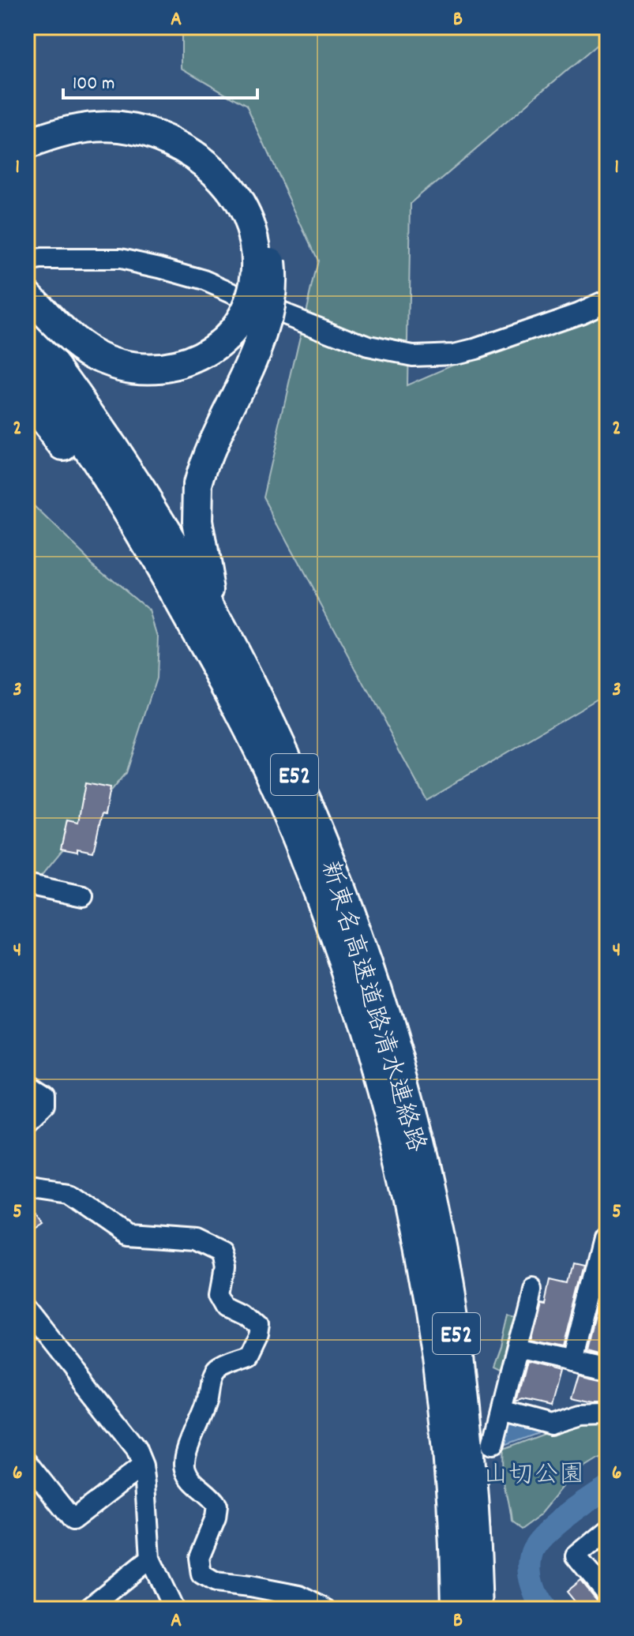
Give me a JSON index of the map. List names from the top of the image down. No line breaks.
{"streets":{"highway":["E52","新東名高速道路清水連絡路"]},"parks":["山切公園"],"scale_bar":"100 m","grid":{"columns":["A","B"],"rows":["1","2","3","4","5","6"]}}
